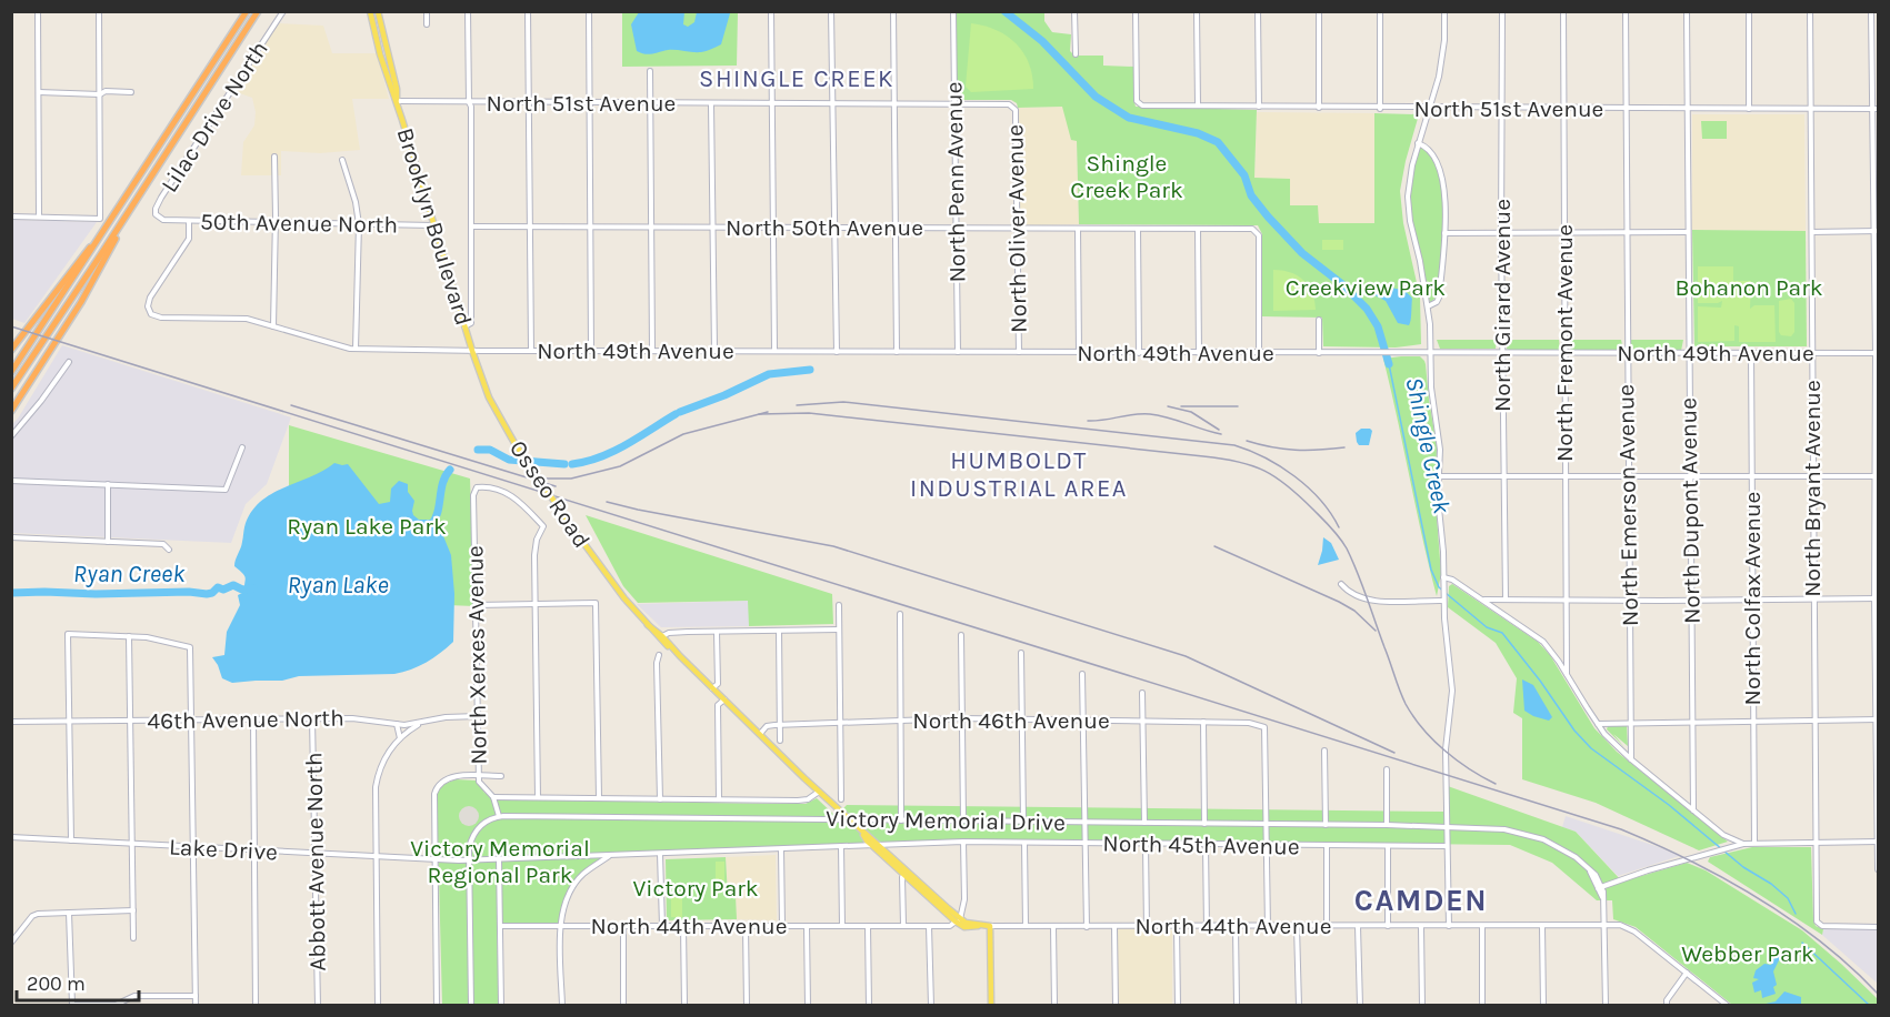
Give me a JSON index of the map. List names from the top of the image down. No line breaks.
{"streets":{"main road":["Brooklyn Boulevard","Osseo Road"],"street":["North 51st Avenue","Lilac Drive North","North Penn Avenue","50th Avenue North","North 50th Avenue","North Oliver Avenue","North Girard Avenue","North Fremont Avenue","North 49th Avenue","North Bryant Avenue","North Emerson Avenue","North Dupont Avenue","North Colfax Avenue","North Xerxes Avenue","46th Avenue North","North 46th Avenue","Victory Memorial Drive","North 45th Avenue","Lake Drive","Abbott Avenue North","North 44th Avenue"]},"crossings":[["North 51st Avenue","North Penn Avenue"],["North 51st Avenue","Brooklyn Boulevard"],["North 51st Avenue","North Oliver Avenue"],["North 51st Avenue","North Girard Avenue"],["North 51st Avenue","North Fremont Avenue"],["North 51st Avenue","North Bryant Avenue"],["North 51st Avenue","North Emerson Avenue"],["North 51st Avenue","North Dupont Avenue"],["Lilac Drive North","50th Avenue North"],["North Penn Avenue","North 50th Avenue"],["North Penn Avenue","North 49th Avenue"],["50th Avenue North","Brooklyn Boulevard"],["50th Avenue North","North 49th Avenue"],["Brooklyn Boulevard","North 49th Avenue"],["Brooklyn Boulevard","Osseo Road"],["North 50th Avenue","North Oliver Avenue"],["North 50th Avenue","North 49th Avenue"],["North Oliver Avenue","North 49th Avenue"],["North Girard Avenue","North 49th Avenue"],["North Fremont Avenue","North 49th Avenue"],["North 49th Avenue","North Bryant Avenue"],["North 49th Avenue","Osseo Road"],["North 49th Avenue","North Emerson Avenue"],["North 49th Avenue","North Dupont Avenue"],["North 49th Avenue","North Colfax Avenue"],["Osseo Road","North 46th Avenue"],["Osseo Road","Victory Memorial Drive"],["Osseo Road","North 45th Avenue"],["Osseo Road","North 44th Avenue"],["North Xerxes Avenue","46th Avenue North"],["North Xerxes Avenue","Victory Memorial Drive"],["46th Avenue North","Abbott Avenue North"],["North 46th Avenue","Victory Memorial Drive"],["Victory Memorial Drive","North 44th Avenue"],["North 45th Avenue","Lake Drive"],["Lake Drive","Abbott Avenue North"]],"districts":["SHINGLE CREEK","HUMBOLDT INDUSTRIAL AREA","CAMDEN"],"water":["Shingle Creek","Ryan Creek","Ryan Lake"],"parks":["Shingle Creek Park","Creekview Park","Bohanon Park","Ryan Lake Park","Victory Memorial Regional Park","Victory Park","Webber Park"],"scale_bar":"200 m"}
